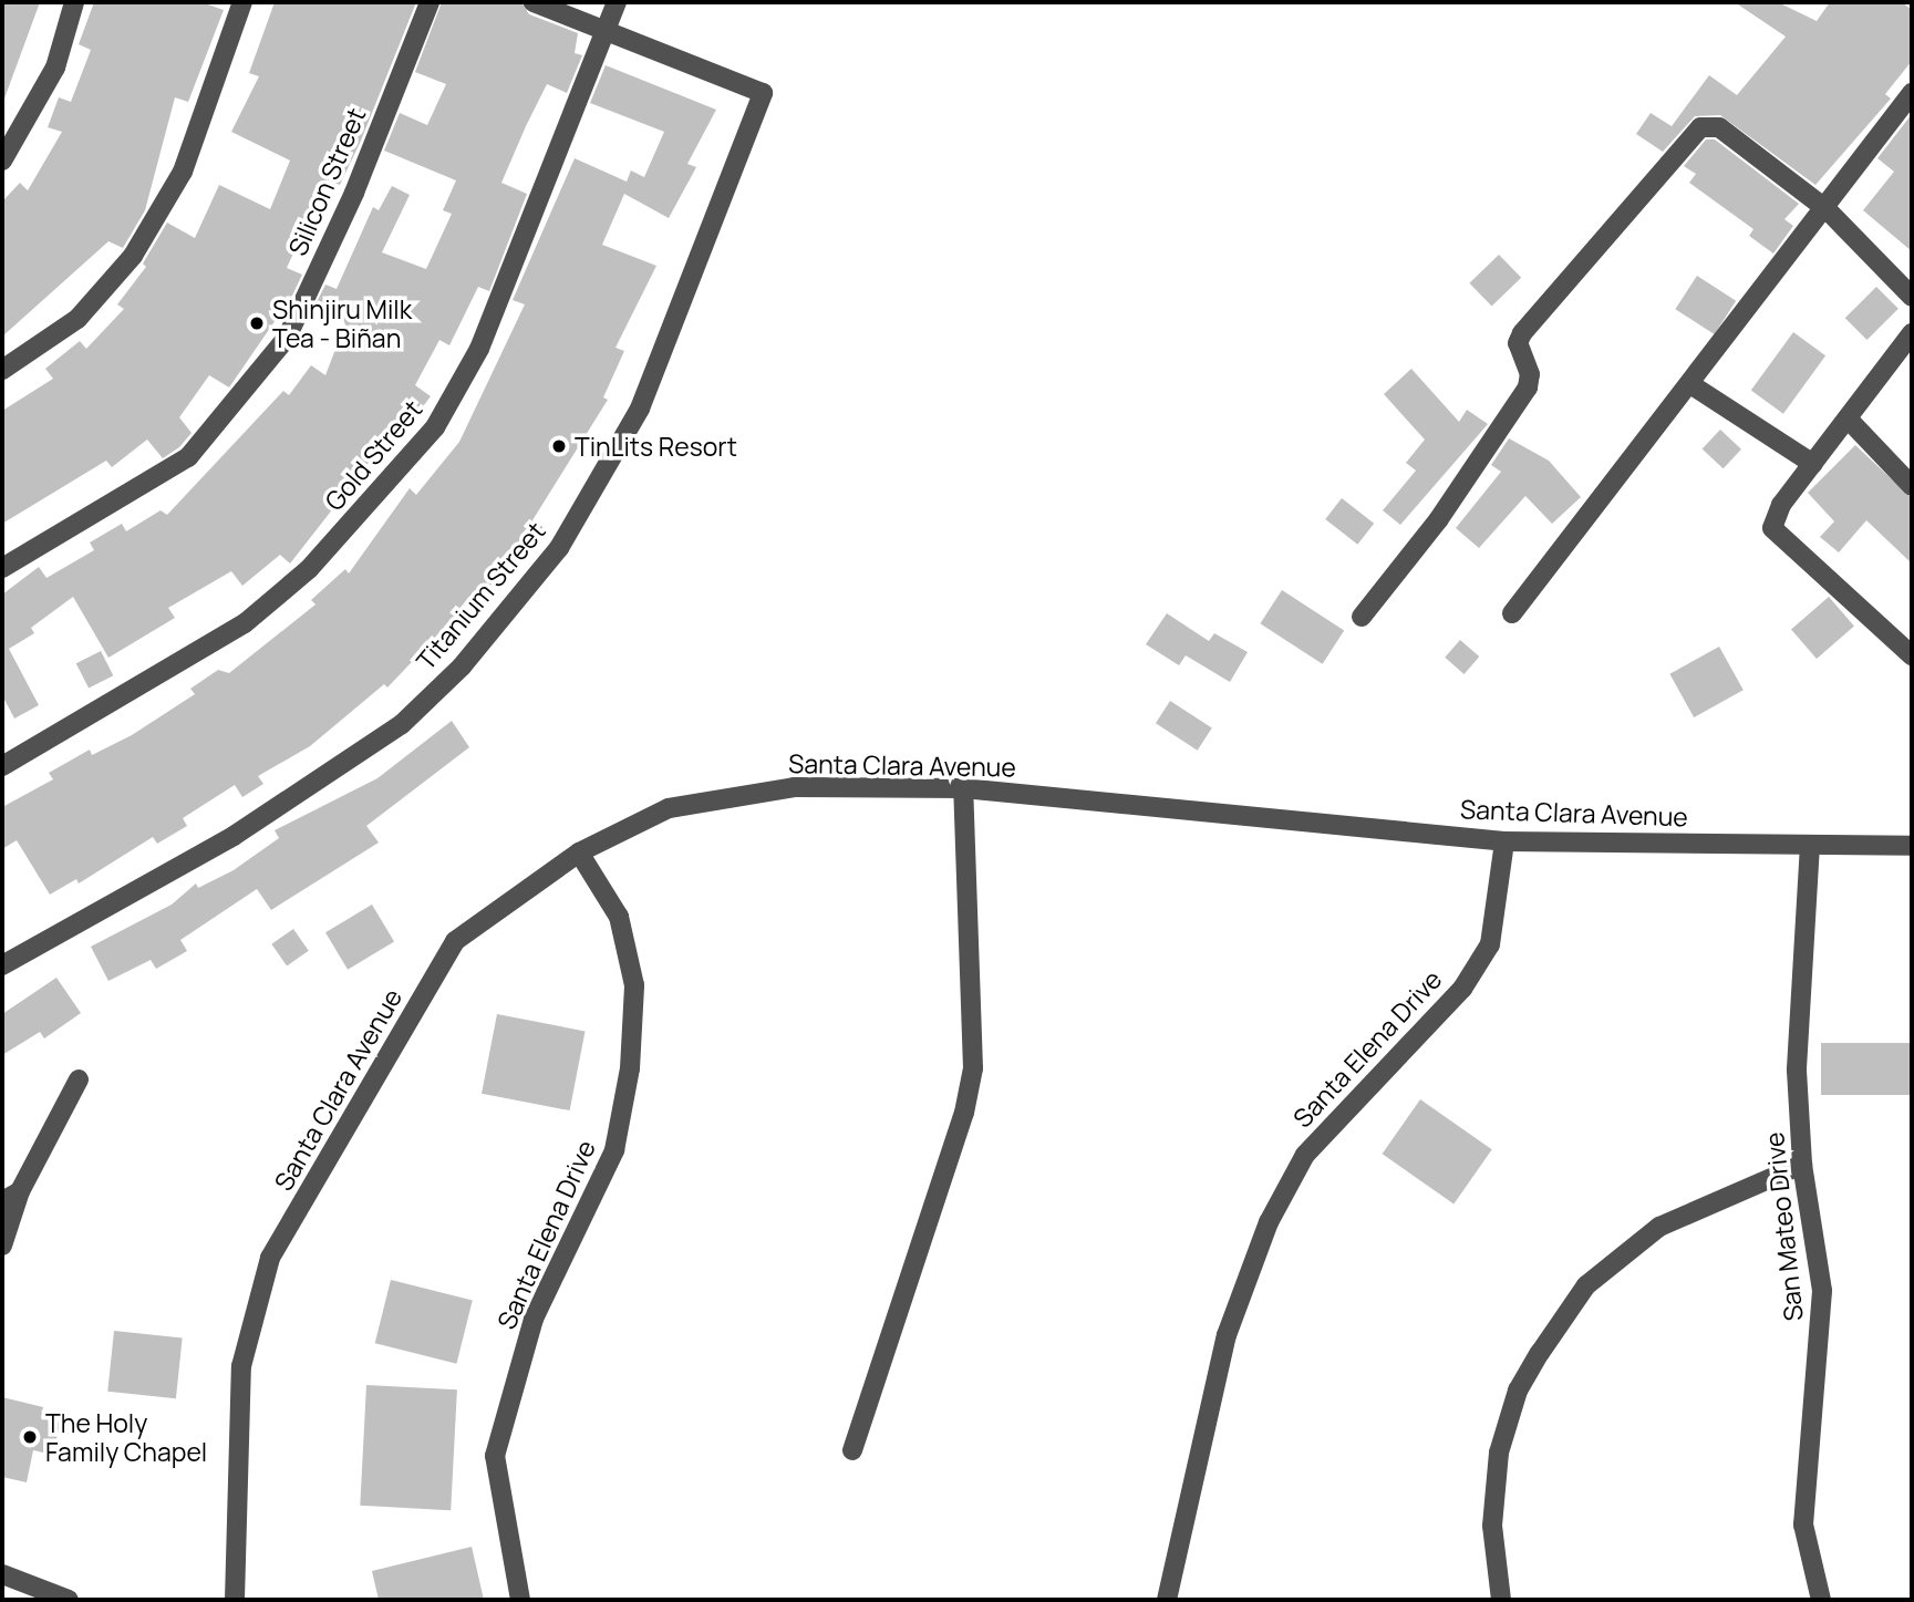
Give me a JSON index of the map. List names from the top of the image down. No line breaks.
{"streets":{"street":["Silicon Street","Gold Street","Titanium Street","Santa Clara Avenue","Santa Elena Drive","San Mateo Drive"]},"crossings":[["Gold Street","Titanium Street"],["Santa Clara Avenue","Santa Elena Drive"],["Santa Clara Avenue","San Mateo Drive"]],"places":["Shinjiru Milk Tea - Biñan","TinLits Resort","The Holy Family Chapel"]}
